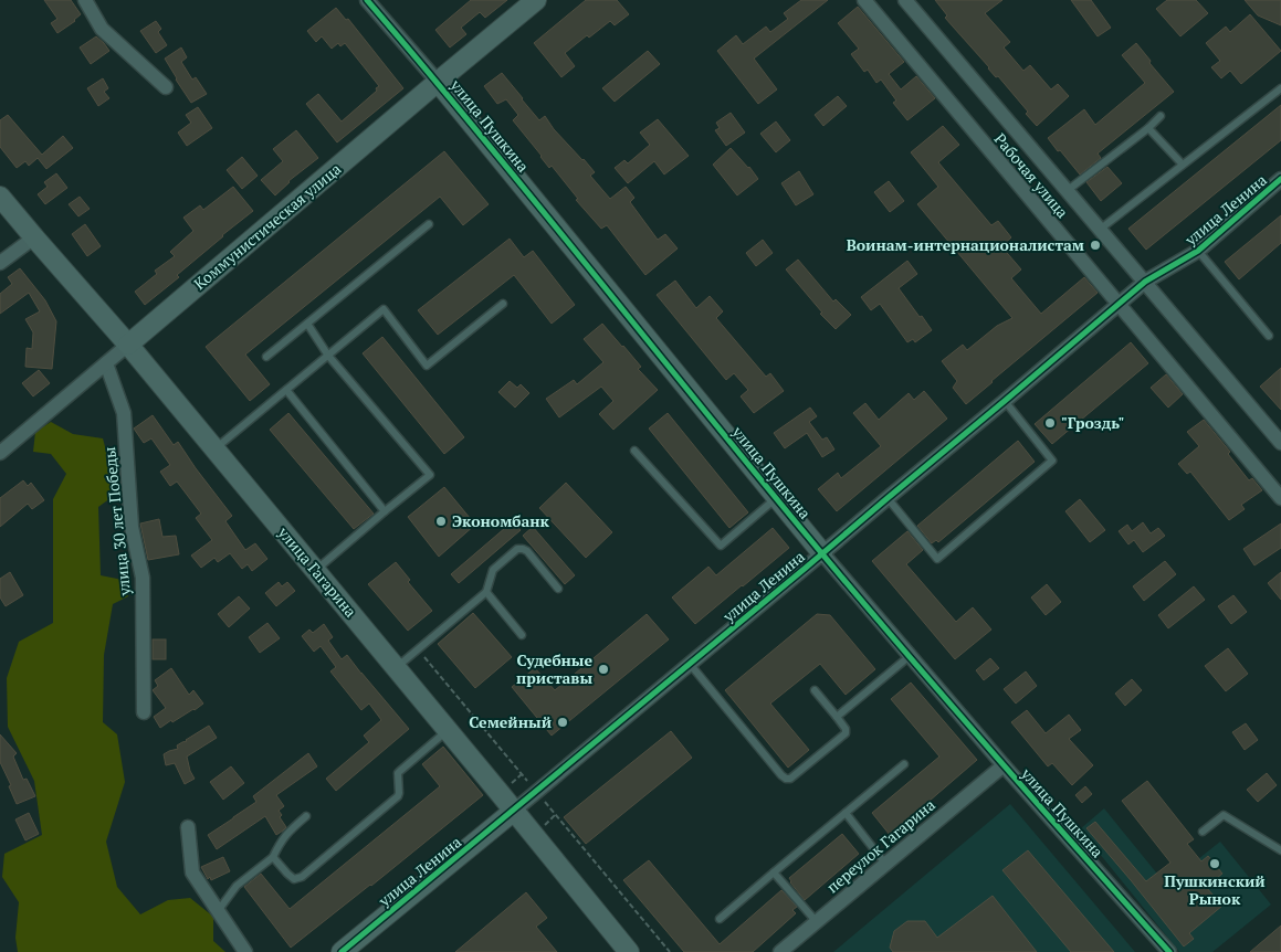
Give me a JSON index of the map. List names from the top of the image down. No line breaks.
{"streets":{"street":["улица Пушкина","Рабочая улица","улица Ленина","Коммунистическая улица","улица 30 лет Победы","улица Гагарина","переулок Гагарина"]},"crossings":[["улица Пушкина","улица Ленина"],["улица Пушкина","Коммунистическая улица"],["улица Пушкина","переулок Гагарина"],["Рабочая улица","улица Ленина"],["улица Ленина","улица Гагарина"],["Коммунистическая улица","улица 30 лет Победы"],["Коммунистическая улица","улица Гагарина"]],"places":["Воинам-интернационалистам","\"Гроздь\"","Экономбанк","Судебные приставы","Семейный","Пушкинский Рынок"]}
